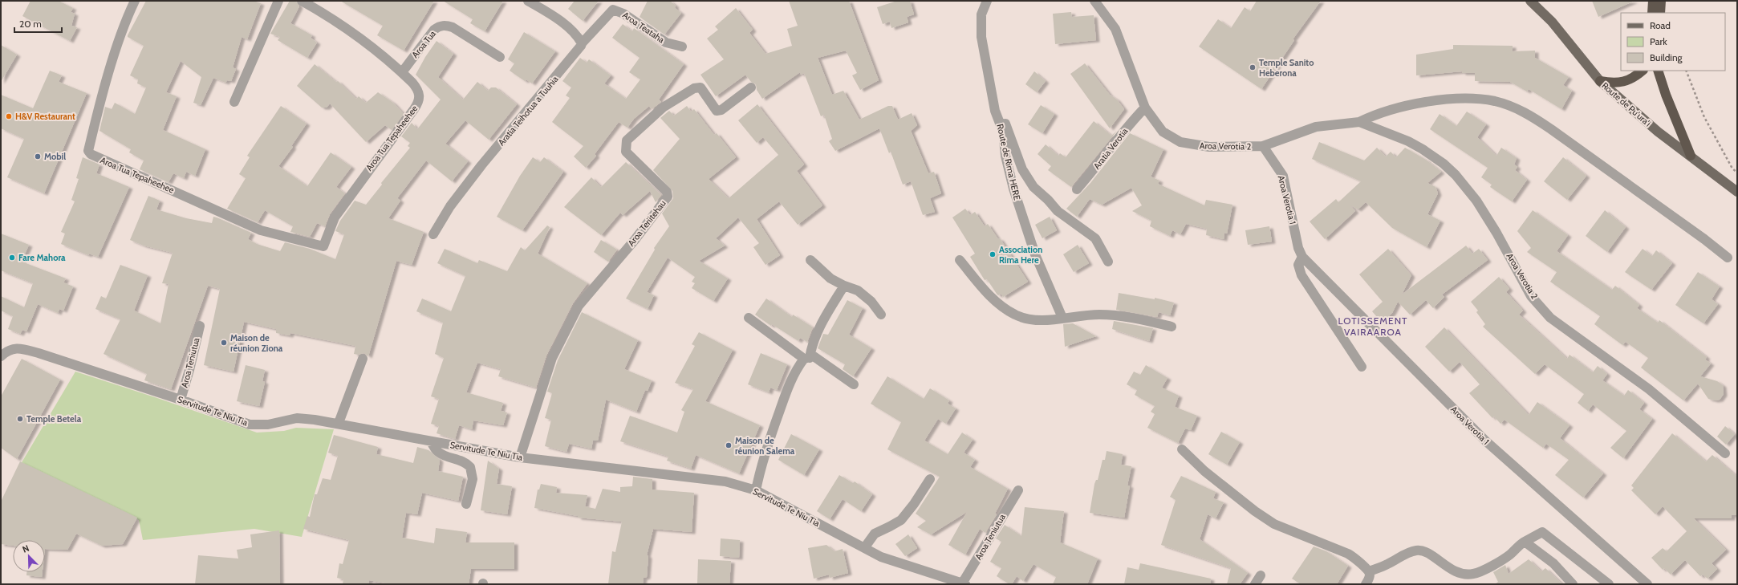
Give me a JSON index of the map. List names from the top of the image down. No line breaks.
{"streets":{"main road":["Route de Pu'ura'i"],"street":["Aroa Teataha","Aroa Tua","Aratia Teihotua a Tuuhia","Aroa Tua Tepaheehee","Aroa Verotia 2","Aratia Verotia","Route de Rima HERE","Aroa Verotia 1","Aroa Teriitehau","Aroa Teniutua","Servitude Te Niu Tia"]},"crossings":[["Aroa Teataha","Aratia Teihotua a Tuuhia"],["Aroa Tua","Aroa Tua Tepaheehee"],["Aroa Verotia 2","Aratia Verotia"],["Aroa Verotia 2","Aroa Verotia 1"],["Aroa Teriitehau","Servitude Te Niu Tia"],["Aroa Teniutua","Servitude Te Niu Tia"]],"districts":["LOTISSEMENT VAIRAAROA"],"places":["Temple Sanito Heberona","H&V Restaurant","Mobil","Association Rima Here","Fare Mahora","Maison de réunion Ziona","Temple Betela","Maison de réunion Salema"],"legend":["Road","Park","Building"],"scale_bar":"20 m","north":"top left"}
